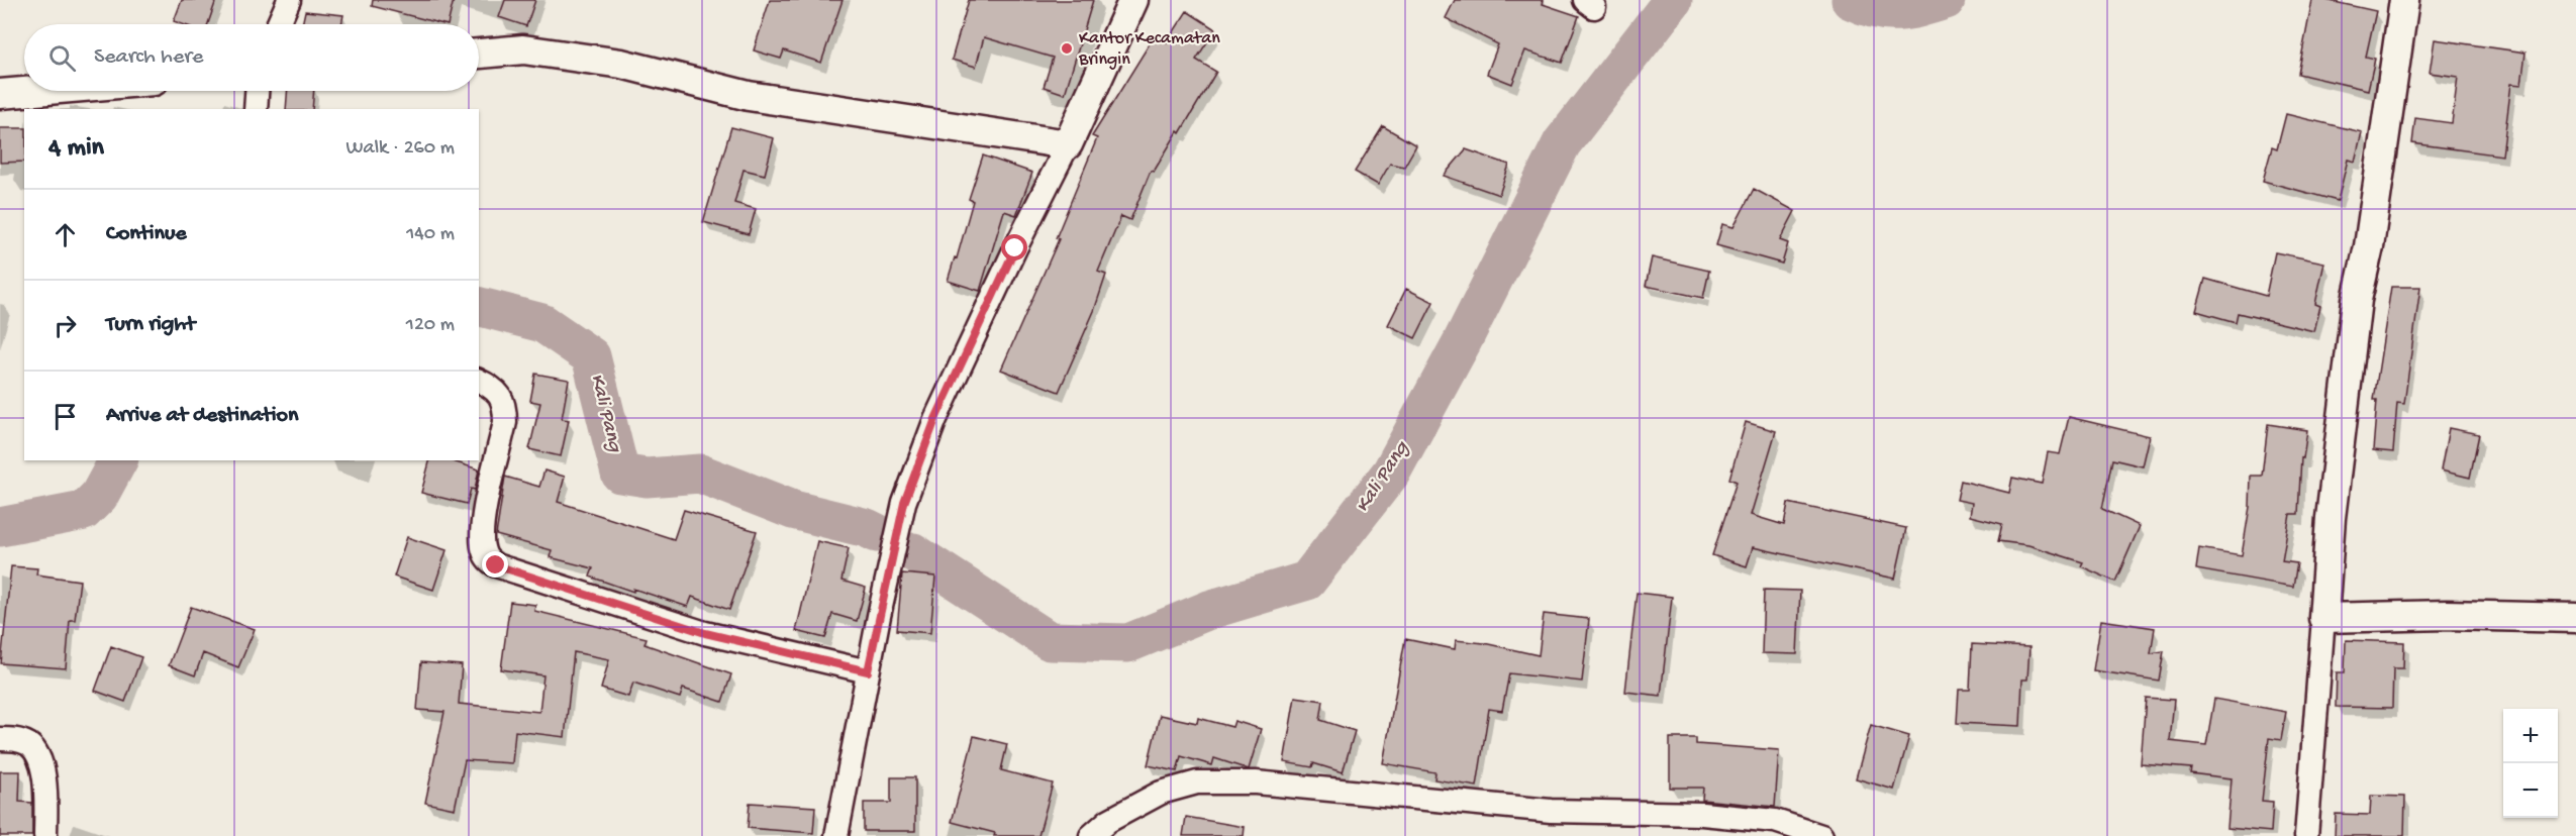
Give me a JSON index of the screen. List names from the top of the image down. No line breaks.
{"water":["Kali Pang"],"places":["Kantor Kecamatan Bringin"],"page":{"search":"Search here","heading":["4 min","Walk · 260 m"],"list":[["Continue","140 m"],["Turn right","120 m"],"Arrive at destination"],"map_buttons":["+","−"]}}
